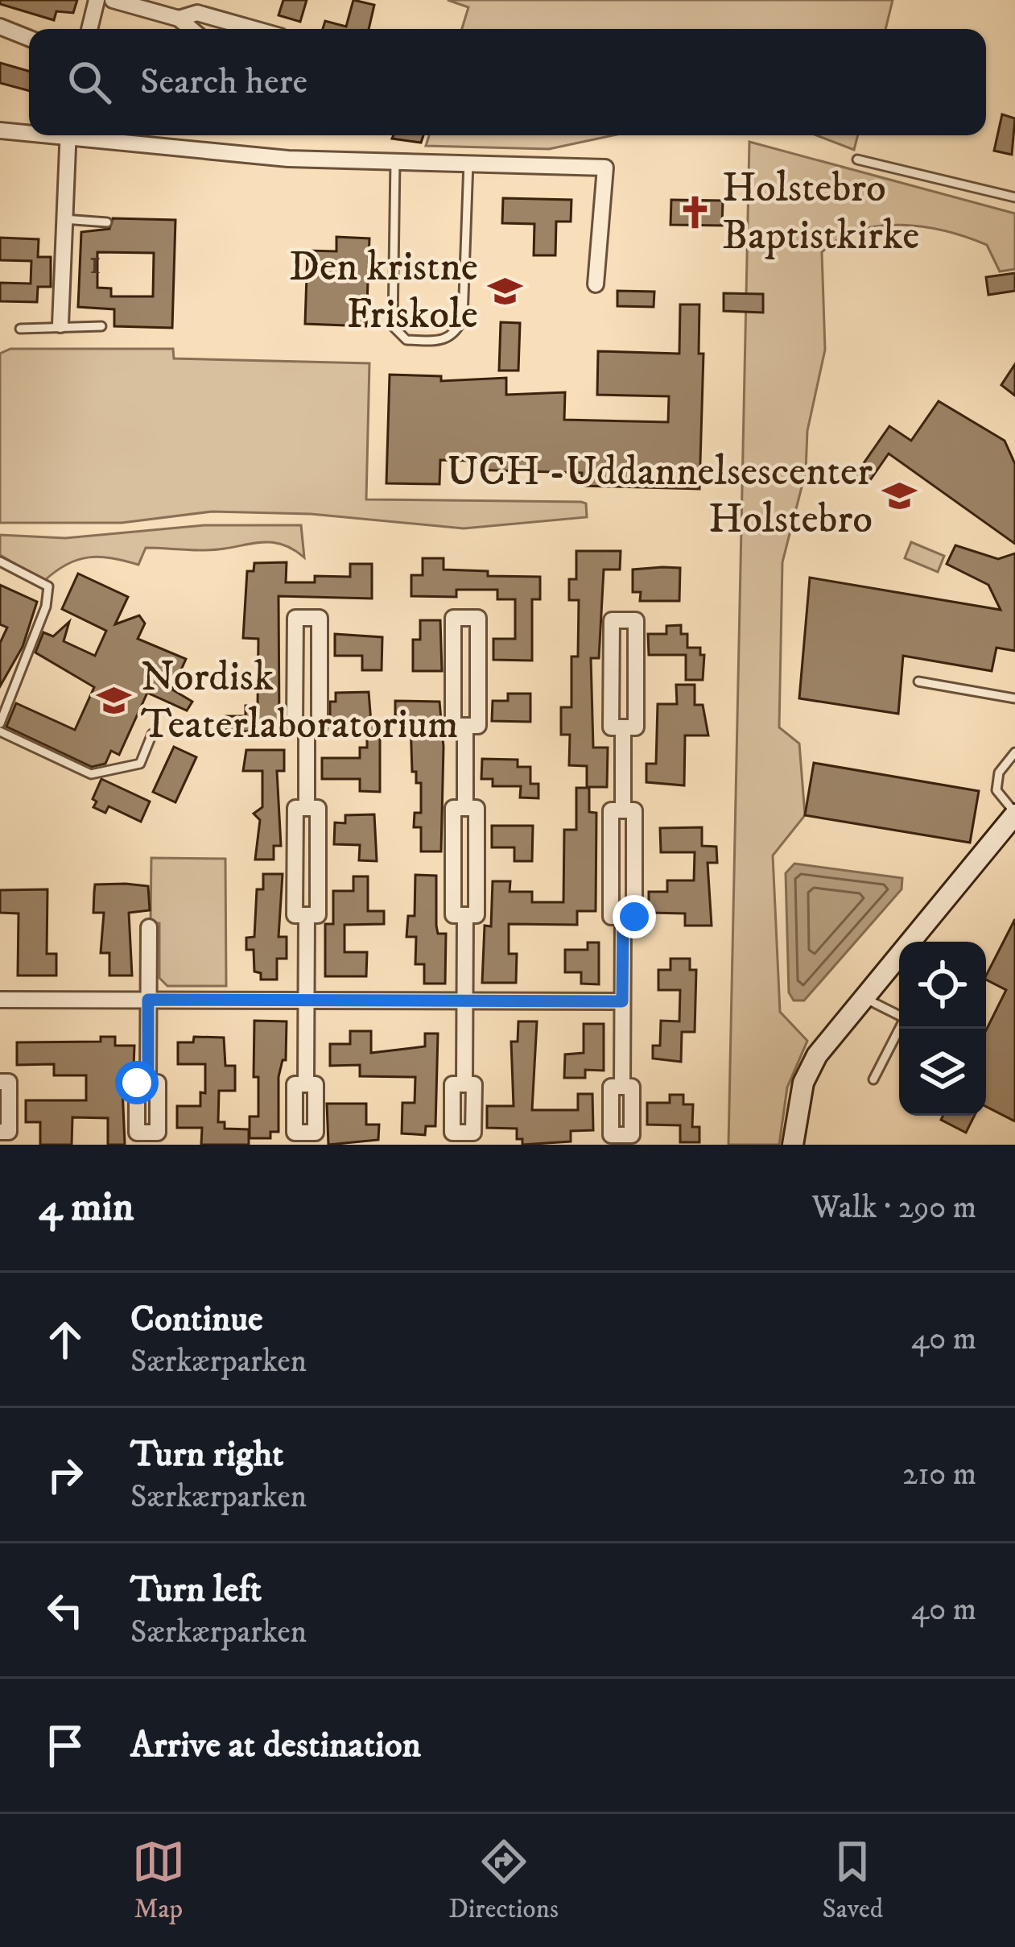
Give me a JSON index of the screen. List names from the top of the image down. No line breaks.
{"places":{"church":["Holstebro Baptistkirke"],"school or university":["Den kristne Friskole","UCH -Uddannelsescenter Holstebro","Nordisk Teaterlaboratorium"]},"house_numbers":["1"],"page":{"search":"Search here","heading":["4 min","Walk · 290 m"],"list":[["Continue","Særkærparken","40 m"],["Turn right","Særkærparken","210 m"],["Turn left","Særkærparken","40 m"],"Arrive at destination"],"nav":["Map","Directions","Saved"]}}
